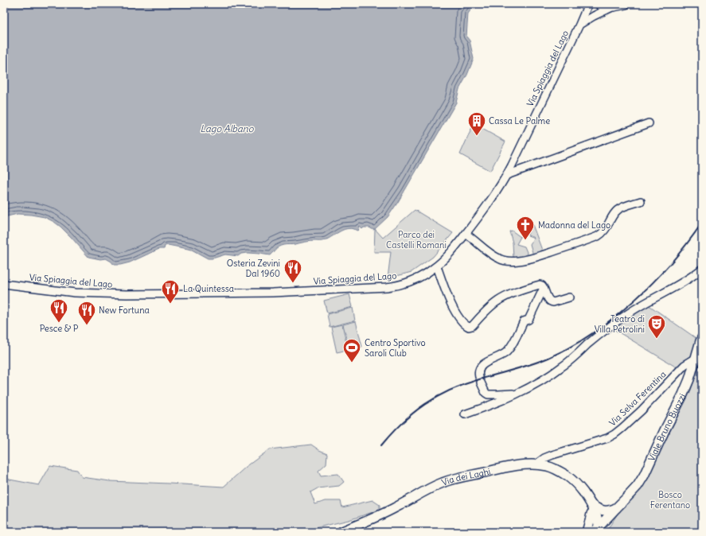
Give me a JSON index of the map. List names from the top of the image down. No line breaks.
{"streets":{"main road":["Viale Bruno Buozzi","Via dei Laghi"],"street":["Via Spiaggia del Lago","Via Selva Ferentina"]},"crossings":[["Via Selva Ferentina","Viale Bruno Buozzi"],["Via Selva Ferentina","Via dei Laghi"]],"water":["Lago Albano"],"parks":["Parco dei Castelli Romani","Bosco Ferentano"],"places":{"building":["Cassa Le Palme"],"church":["Madonna del Lago"],"restaurant":["Osteria Zevini Dal 1960","La Quintessa","Pesce & P","New Fortuna"],"theatre":["Teatro di Villa Petrolini"],"sports":["Centro Sportivo Saroli Club"]}}
